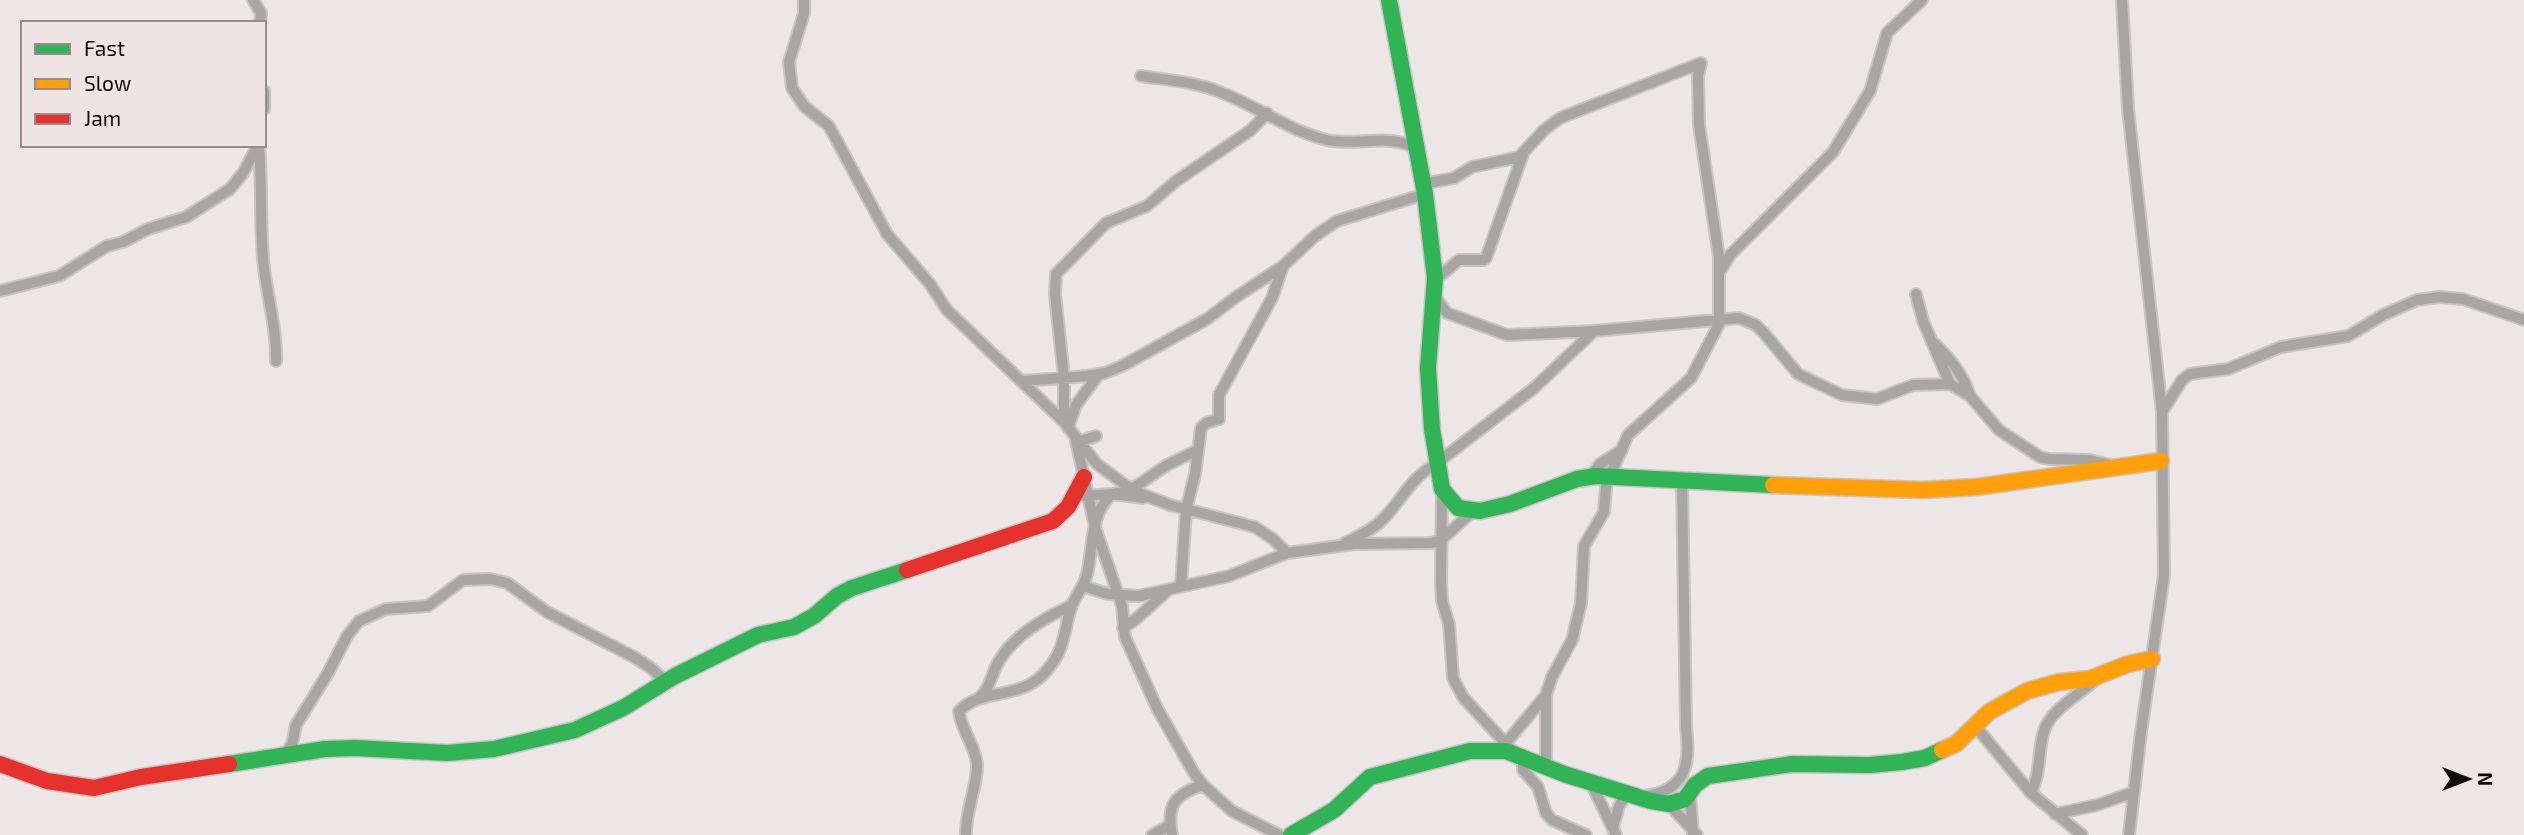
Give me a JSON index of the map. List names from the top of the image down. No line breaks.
{"legend":["Fast","Slow","Jam"],"north":"right"}
